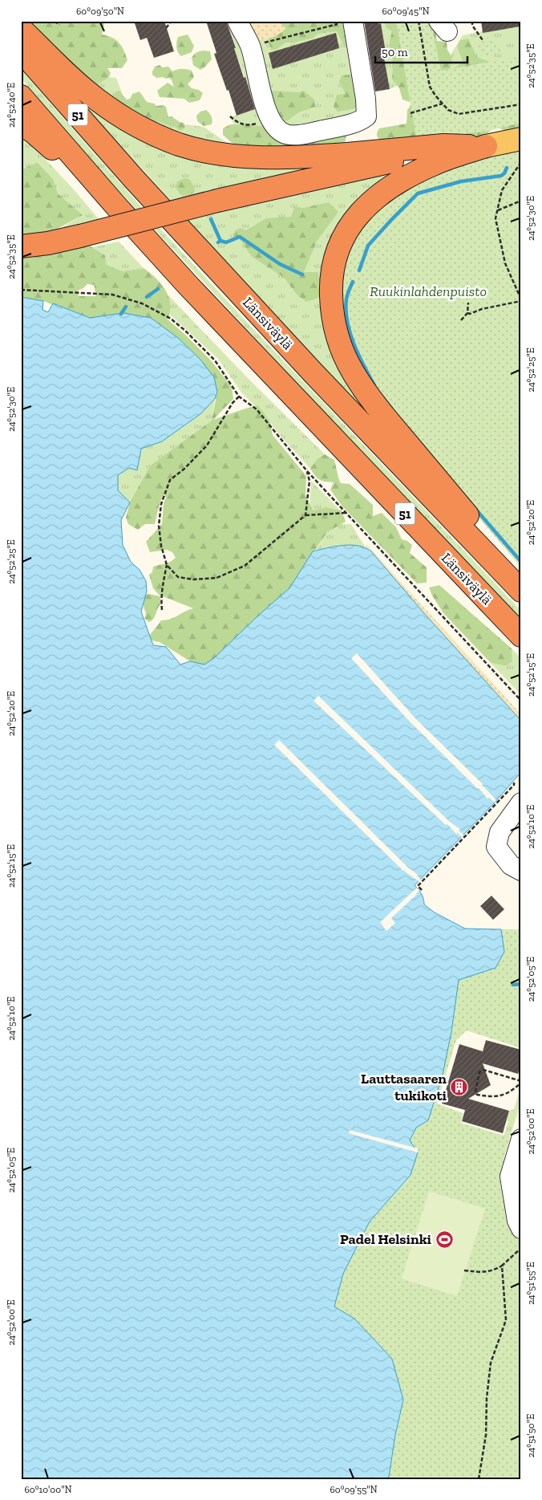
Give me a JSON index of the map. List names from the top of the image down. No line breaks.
{"streets":{"highway":["51","Länsiväylä"]},"parks":["Ruukinlahdenpuisto"],"places":{"building":["Lauttasaaren tukikoti"],"sports":["Padel Helsinki"]},"scale_bar":"50 m","coordinates":["60°09'50\"N","60°09'45\"N","24°52'35\"E","24°52'40\"E","24°52'30\"E","24°52'25\"E","24°52'20\"E","24°52'15\"E","24°52'10\"E","24°52'05\"E","24°52'00\"E","24°51'55\"E","24°51'50\"E","60°10'00\"N","60°09'55\"N"]}
